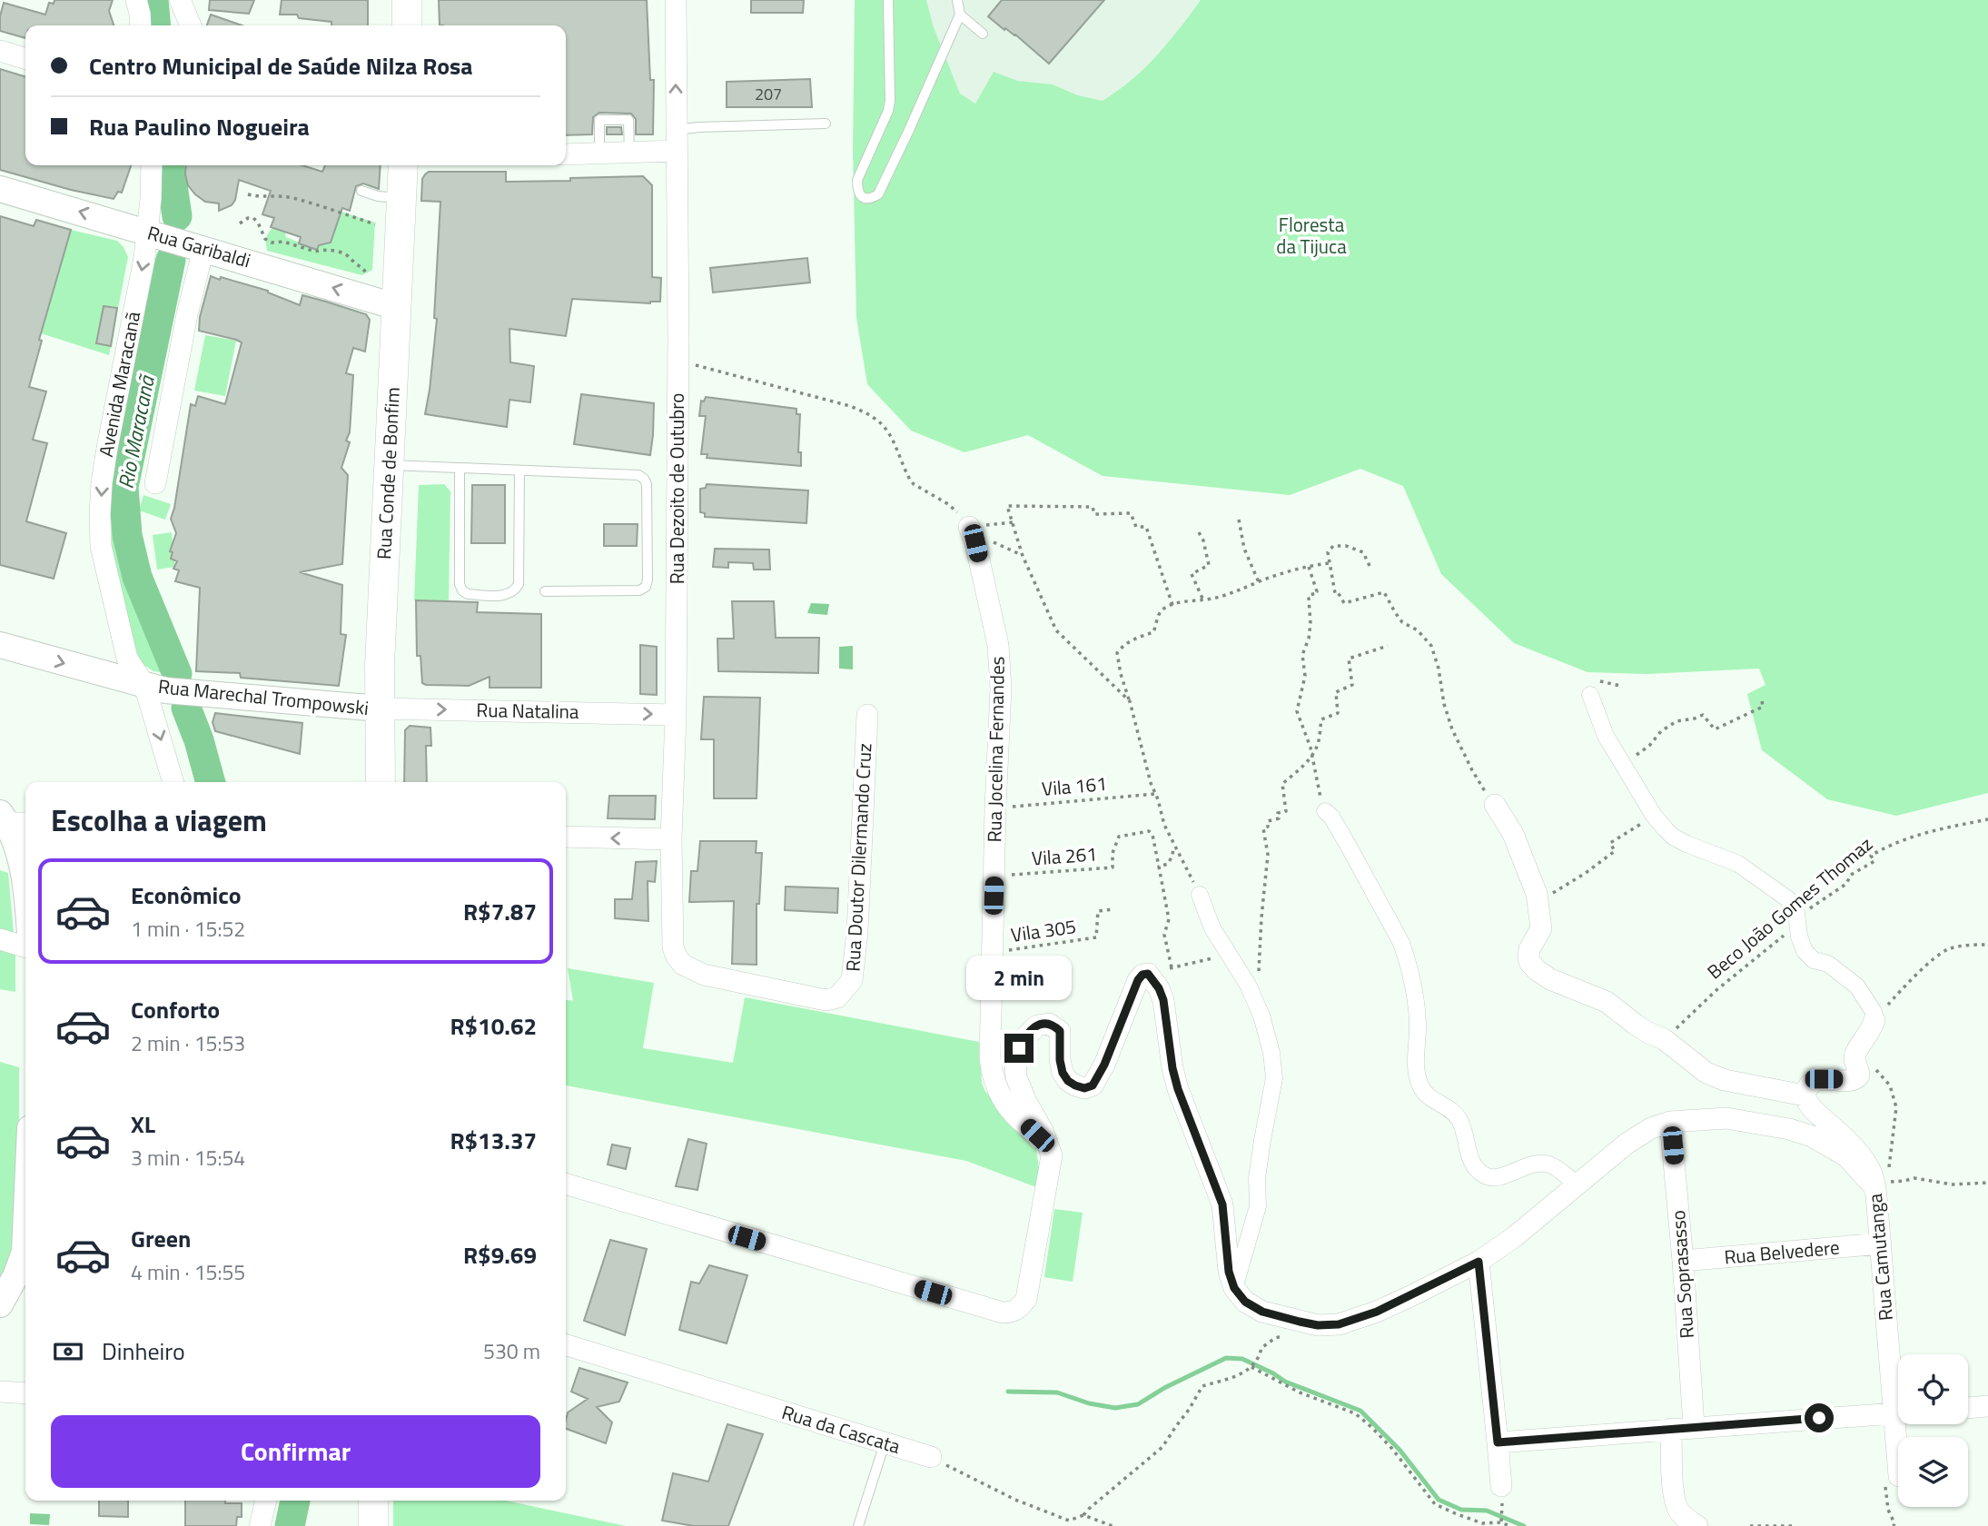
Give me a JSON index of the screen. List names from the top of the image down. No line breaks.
{"streets":{"main road":["Rua Conde de Bonfim"],"street":["Rua Garibaldi","Avenida Maracanã","Rua Dezoito de Outubro","Rua Marechal Trompowski","Rua Natalina","Rua Jocelina Fernandes","Rua Doutor Dilermando Cruz","Rua Belvedere","Rua Camutanga","Rua Soprasasso","Rua da Cascata"],"path":["Vila 161","Vila 261","Beco João Gomes Thomaz","Vila 305"]},"crossings":[["Rua Garibaldi","Avenida Maracanã"],["Rua Garibaldi","Rua Conde de Bonfim"],["Avenida Maracanã","Rua Marechal Trompowski"],["Rua Conde de Bonfim","Rua Marechal Trompowski"],["Rua Conde de Bonfim","Rua Natalina"],["Rua Dezoito de Outubro","Rua Natalina"],["Rua Dezoito de Outubro","Rua Doutor Dilermando Cruz"],["Rua Marechal Trompowski","Rua Natalina"],["Rua Jocelina Fernandes","Vila 161"],["Rua Jocelina Fernandes","Vila 261"],["Rua Jocelina Fernandes","Vila 305"],["Rua Belvedere","Rua Camutanga"],["Rua Belvedere","Rua Soprasasso"]],"one_way":["Rua Garibaldi","Rua Marechal Trompowski"],"water":["Rio Maracanã"],"parks":["Floresta da Tijuca"],"house_numbers":["207"],"page":{"banner":["Centro Municipal de Saúde Nilza Rosa","Rua Paulino Nogueira"],"heading":"Escolha a viagem","list":[{"name":"Econômico","note":"1 min · 15:52","value":"R$7.87"},{"name":"Conforto","note":"2 min · 15:53","value":"R$10.62"},{"name":"XL","note":"3 min · 15:54","value":"R$13.37"},{"name":"Green","note":"4 min · 15:55","value":"R$9.69"}],"bubble":"2 min","pay":["Dinheiro","530 m"],"buttons":"Confirmar"}}
